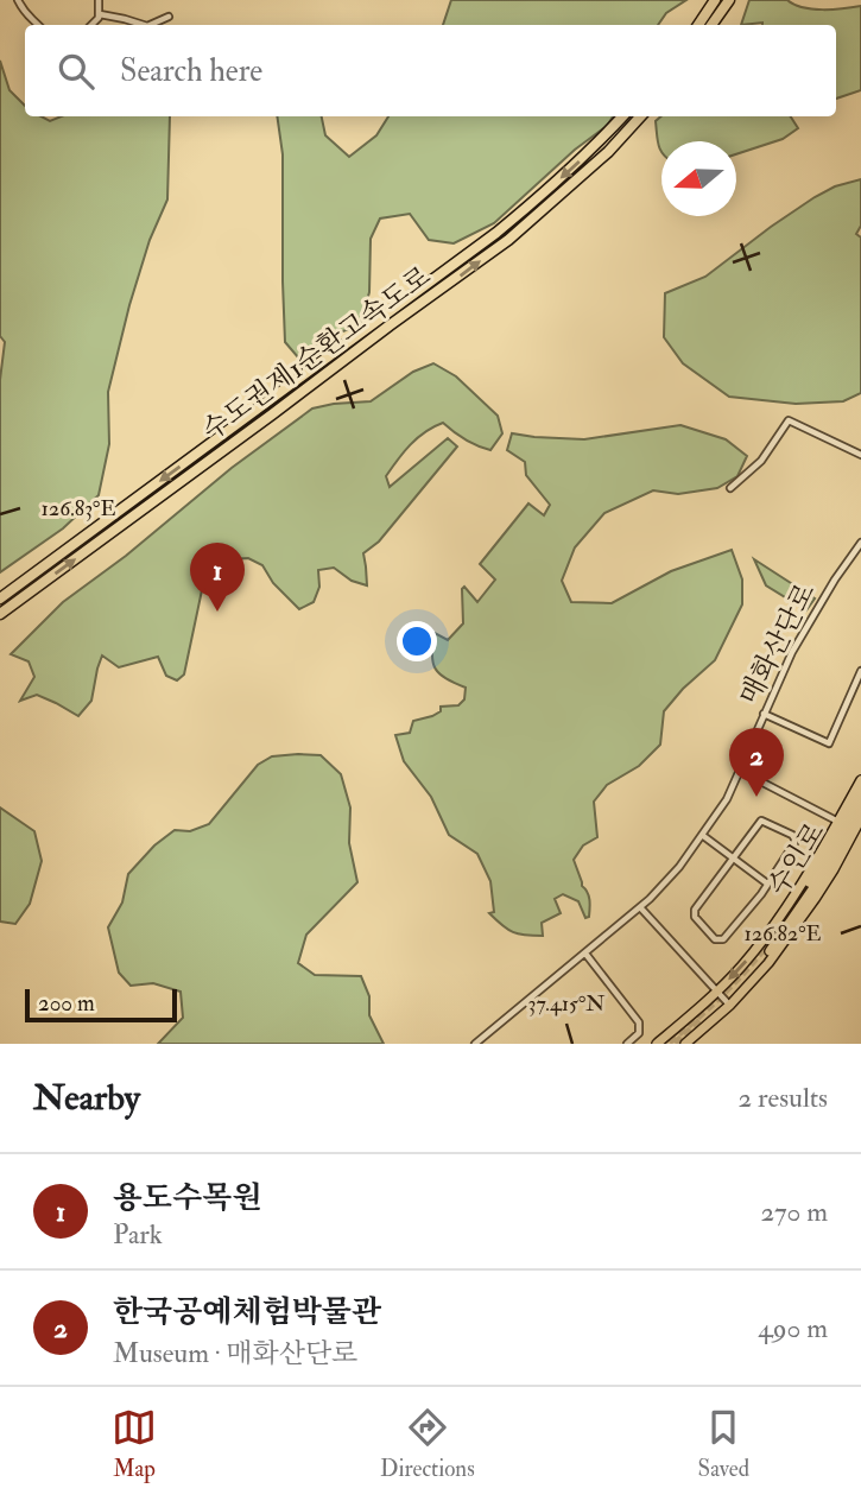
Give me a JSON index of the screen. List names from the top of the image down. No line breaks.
{"streets":{"highway":["수도권제1순환고속도로"],"main road":["수인로"],"street":["매화산단로"]},"scale_bar":"200 m","north":"left","page":{"search":"Search here","pins":["1","2"],"scale":"200 m","heading":["Nearby","2 results"],"list":[{"mark":"1","name":"용도수목원","note":"Park","value":"270 m"},{"mark":"2","name":"한국공예체험박물관","note":"Museum · 매화산단로","value":"490 m"}],"nav":["Map","Directions","Saved"]},"coordinates":["126.83°E","126.82°E","37.415°N"]}
